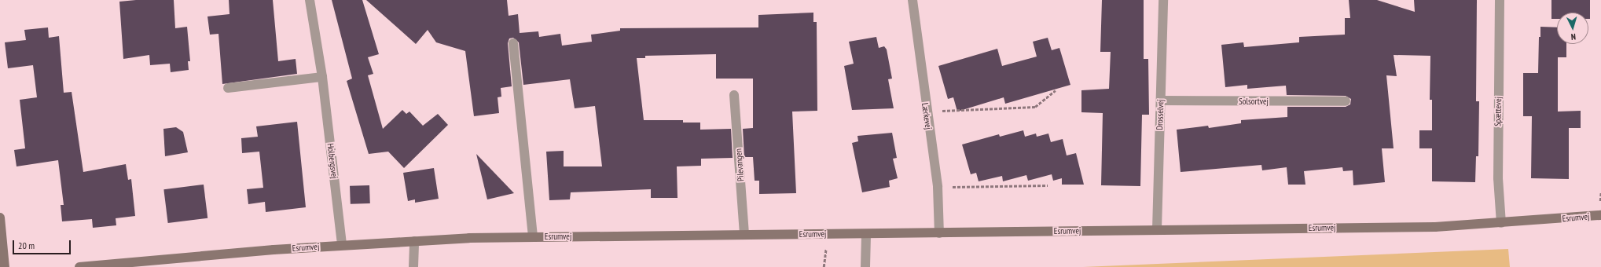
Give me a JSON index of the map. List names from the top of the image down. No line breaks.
{"streets":{"main road":["Esrumvej"],"street":["Solsortvej","Spættevej","Drosselvej","Lærkevej","Holbergsvej","Pilevangen"]},"crossings":[["Solsortvej","Drosselvej"],["Spættevej","Esrumvej"],["Drosselvej","Esrumvej"],["Lærkevej","Esrumvej"],["Holbergsvej","Esrumvej"],["Pilevangen","Esrumvej"]],"scale_bar":"20 m","north":"bottom"}
